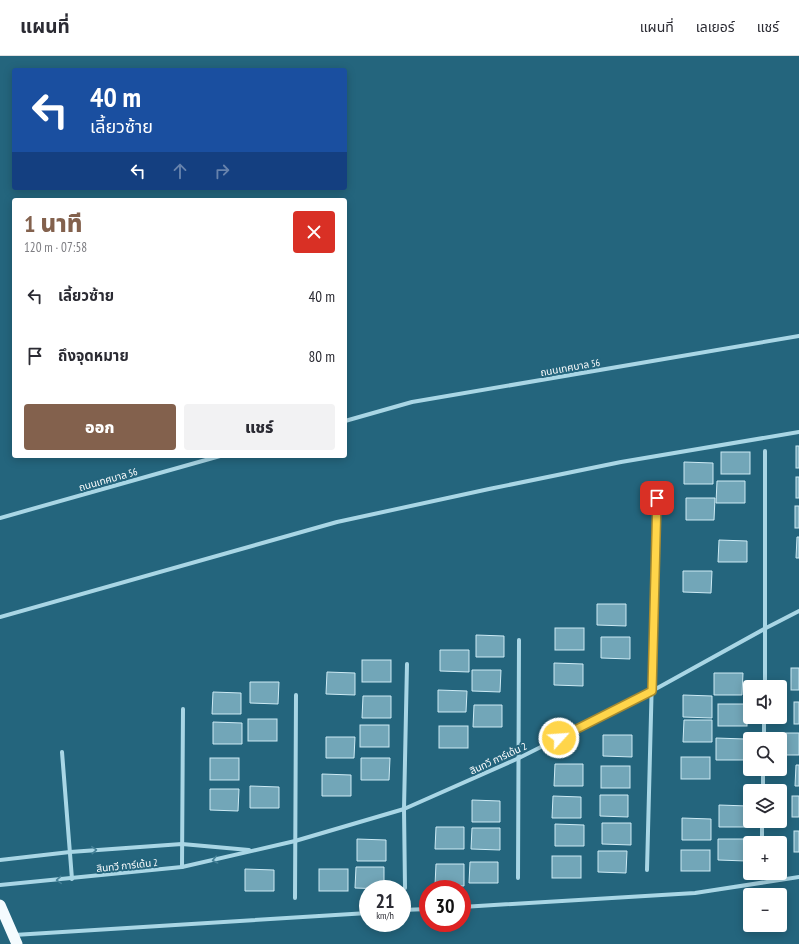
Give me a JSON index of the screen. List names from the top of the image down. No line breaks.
{"streets":{"street":["ถนนเทศบาล 56","สินทวี การ์เด้น 2"]},"page":{"header":"แผนที่","nav":["แผนที่","เลเยอร์","แชร์"],"turn":["40 m","เลี้ยวซ้าย"],"heading":["1 นาที","120 m · 07:58"],"list":[{"name":"เลี้ยวซ้าย","value":"40 m"},{"name":"ถึงจุดหมาย","value":"80 m"}],"buttons":["ออก","แชร์"],"map_buttons":["+","−"],"speed":"21 km/h","limit":"30"}}
